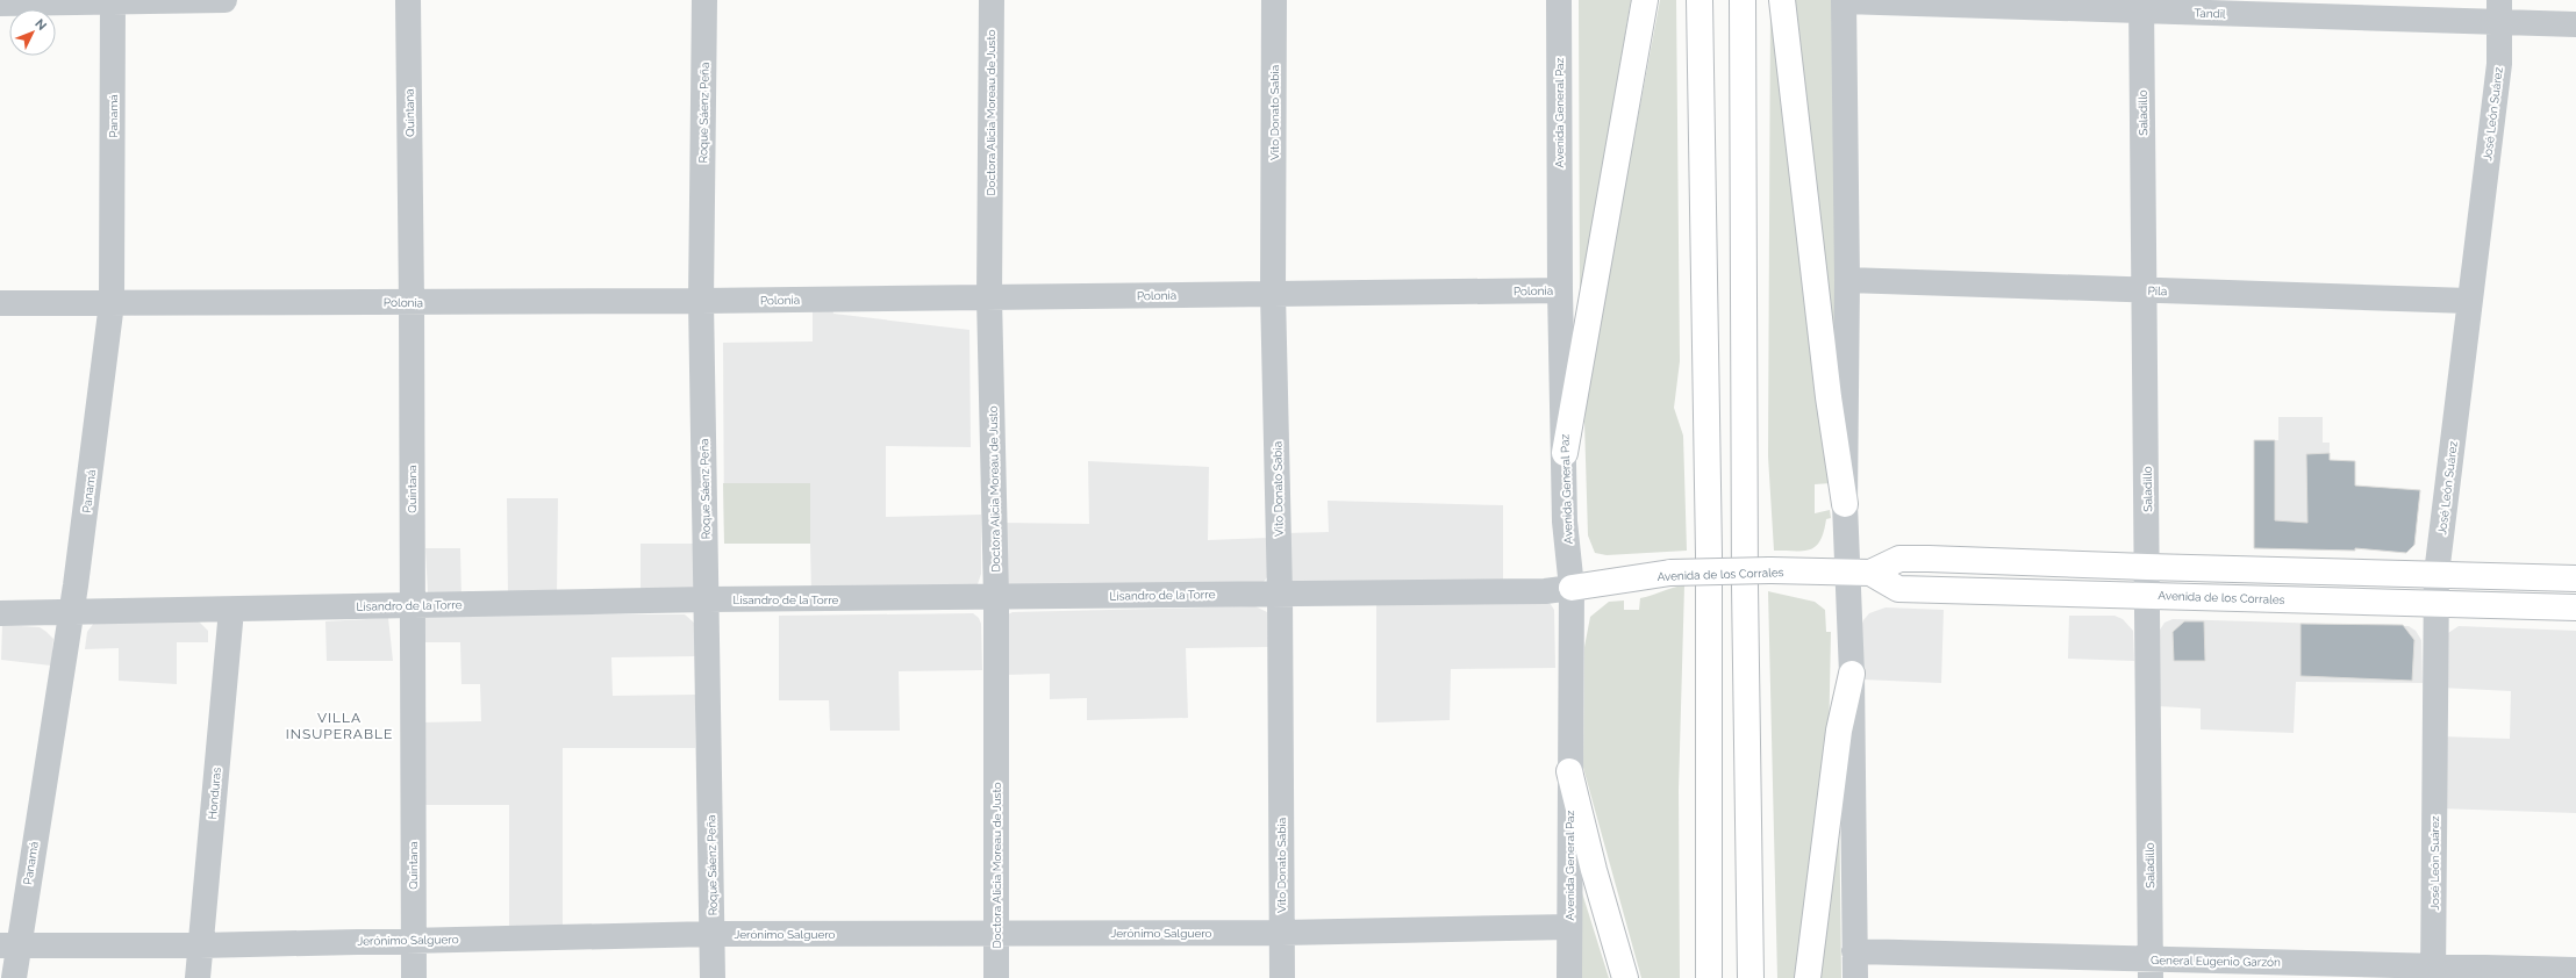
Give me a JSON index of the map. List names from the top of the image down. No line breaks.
{"streets":{"main road":["Avenida de los Corrales"],"street":["Tandil","Quintana","Roque Sáenz Peña","Doctora Alicia Moreau de Justo","Vito Donato Sabia","Avenida General Paz","Saladillo","José León Suárez","Panamá","Polonia","Pila","Lisandro de la Torre","Honduras","Jerónimo Salguero","General Eugenio Garzón"]},"crossings":[["Tandil","Saladillo"],["Tandil","José León Suárez"],["Quintana","Polonia"],["Quintana","Lisandro de la Torre"],["Quintana","Jerónimo Salguero"],["Roque Sáenz Peña","Polonia"],["Roque Sáenz Peña","Lisandro de la Torre"],["Roque Sáenz Peña","Jerónimo Salguero"],["Doctora Alicia Moreau de Justo","Polonia"],["Doctora Alicia Moreau de Justo","Lisandro de la Torre"],["Doctora Alicia Moreau de Justo","Jerónimo Salguero"],["Vito Donato Sabia","Polonia"],["Vito Donato Sabia","Lisandro de la Torre"],["Vito Donato Sabia","Jerónimo Salguero"],["Avenida General Paz","Polonia"],["Avenida General Paz","Avenida de los Corrales"],["Avenida General Paz","Lisandro de la Torre"],["Avenida General Paz","Jerónimo Salguero"],["Saladillo","Pila"],["Saladillo","Avenida de los Corrales"],["Saladillo","General Eugenio Garzón"],["José León Suárez","Pila"],["José León Suárez","Avenida de los Corrales"],["José León Suárez","General Eugenio Garzón"],["Panamá","Polonia"],["Panamá","Lisandro de la Torre"],["Panamá","Jerónimo Salguero"],["Avenida de los Corrales","Lisandro de la Torre"],["Lisandro de la Torre","Honduras"],["Honduras","Jerónimo Salguero"]],"districts":["VILLA INSUPERABLE"],"north":"top right"}
